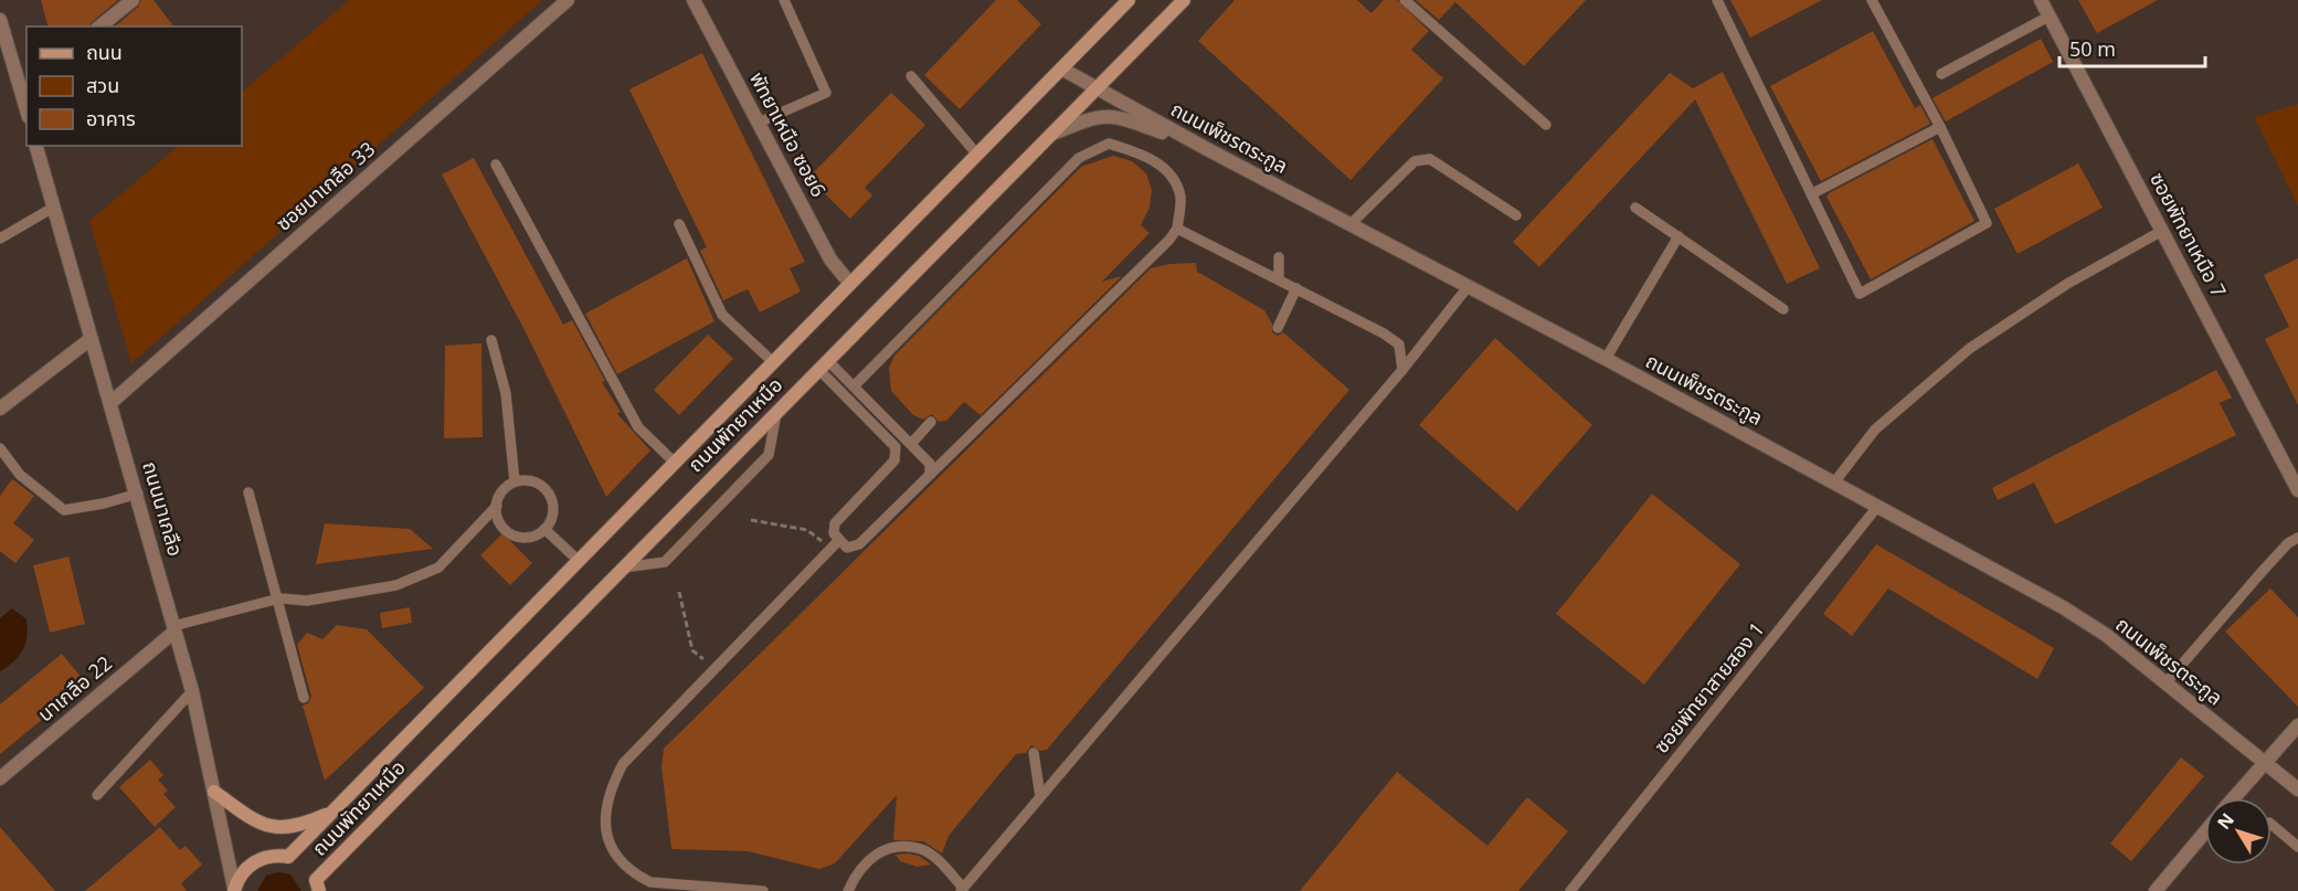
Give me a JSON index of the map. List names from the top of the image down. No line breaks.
{"streets":{"main road":["ถนนพัทยาเหนือ"],"street":["พัทยาเหนือ ซอย6","ถนนเพ็ชรตระกูล","ซอยนาเกลือ 33","ซอยพัทยาเหนือ 7","ถนนนาเกลือ","นาเกลือ 22"],"lane":["ซอยพัทยาสายสอง 1"]},"crossings":[["พัทยาเหนือ ซอย6","ถนนพัทยาเหนือ"],["ถนนเพ็ชรตระกูล","ถนนพัทยาเหนือ"],["ถนนเพ็ชรตระกูล","ซอยพัทยาสายสอง 1"],["ซอยนาเกลือ 33","ถนนนาเกลือ"],["ถนนพัทยาเหนือ","ถนนนาเกลือ"],["ถนนนาเกลือ","นาเกลือ 22"]],"legend":["ถนน","สวน","อาคาร"],"scale_bar":"50 m","north":"top left"}
